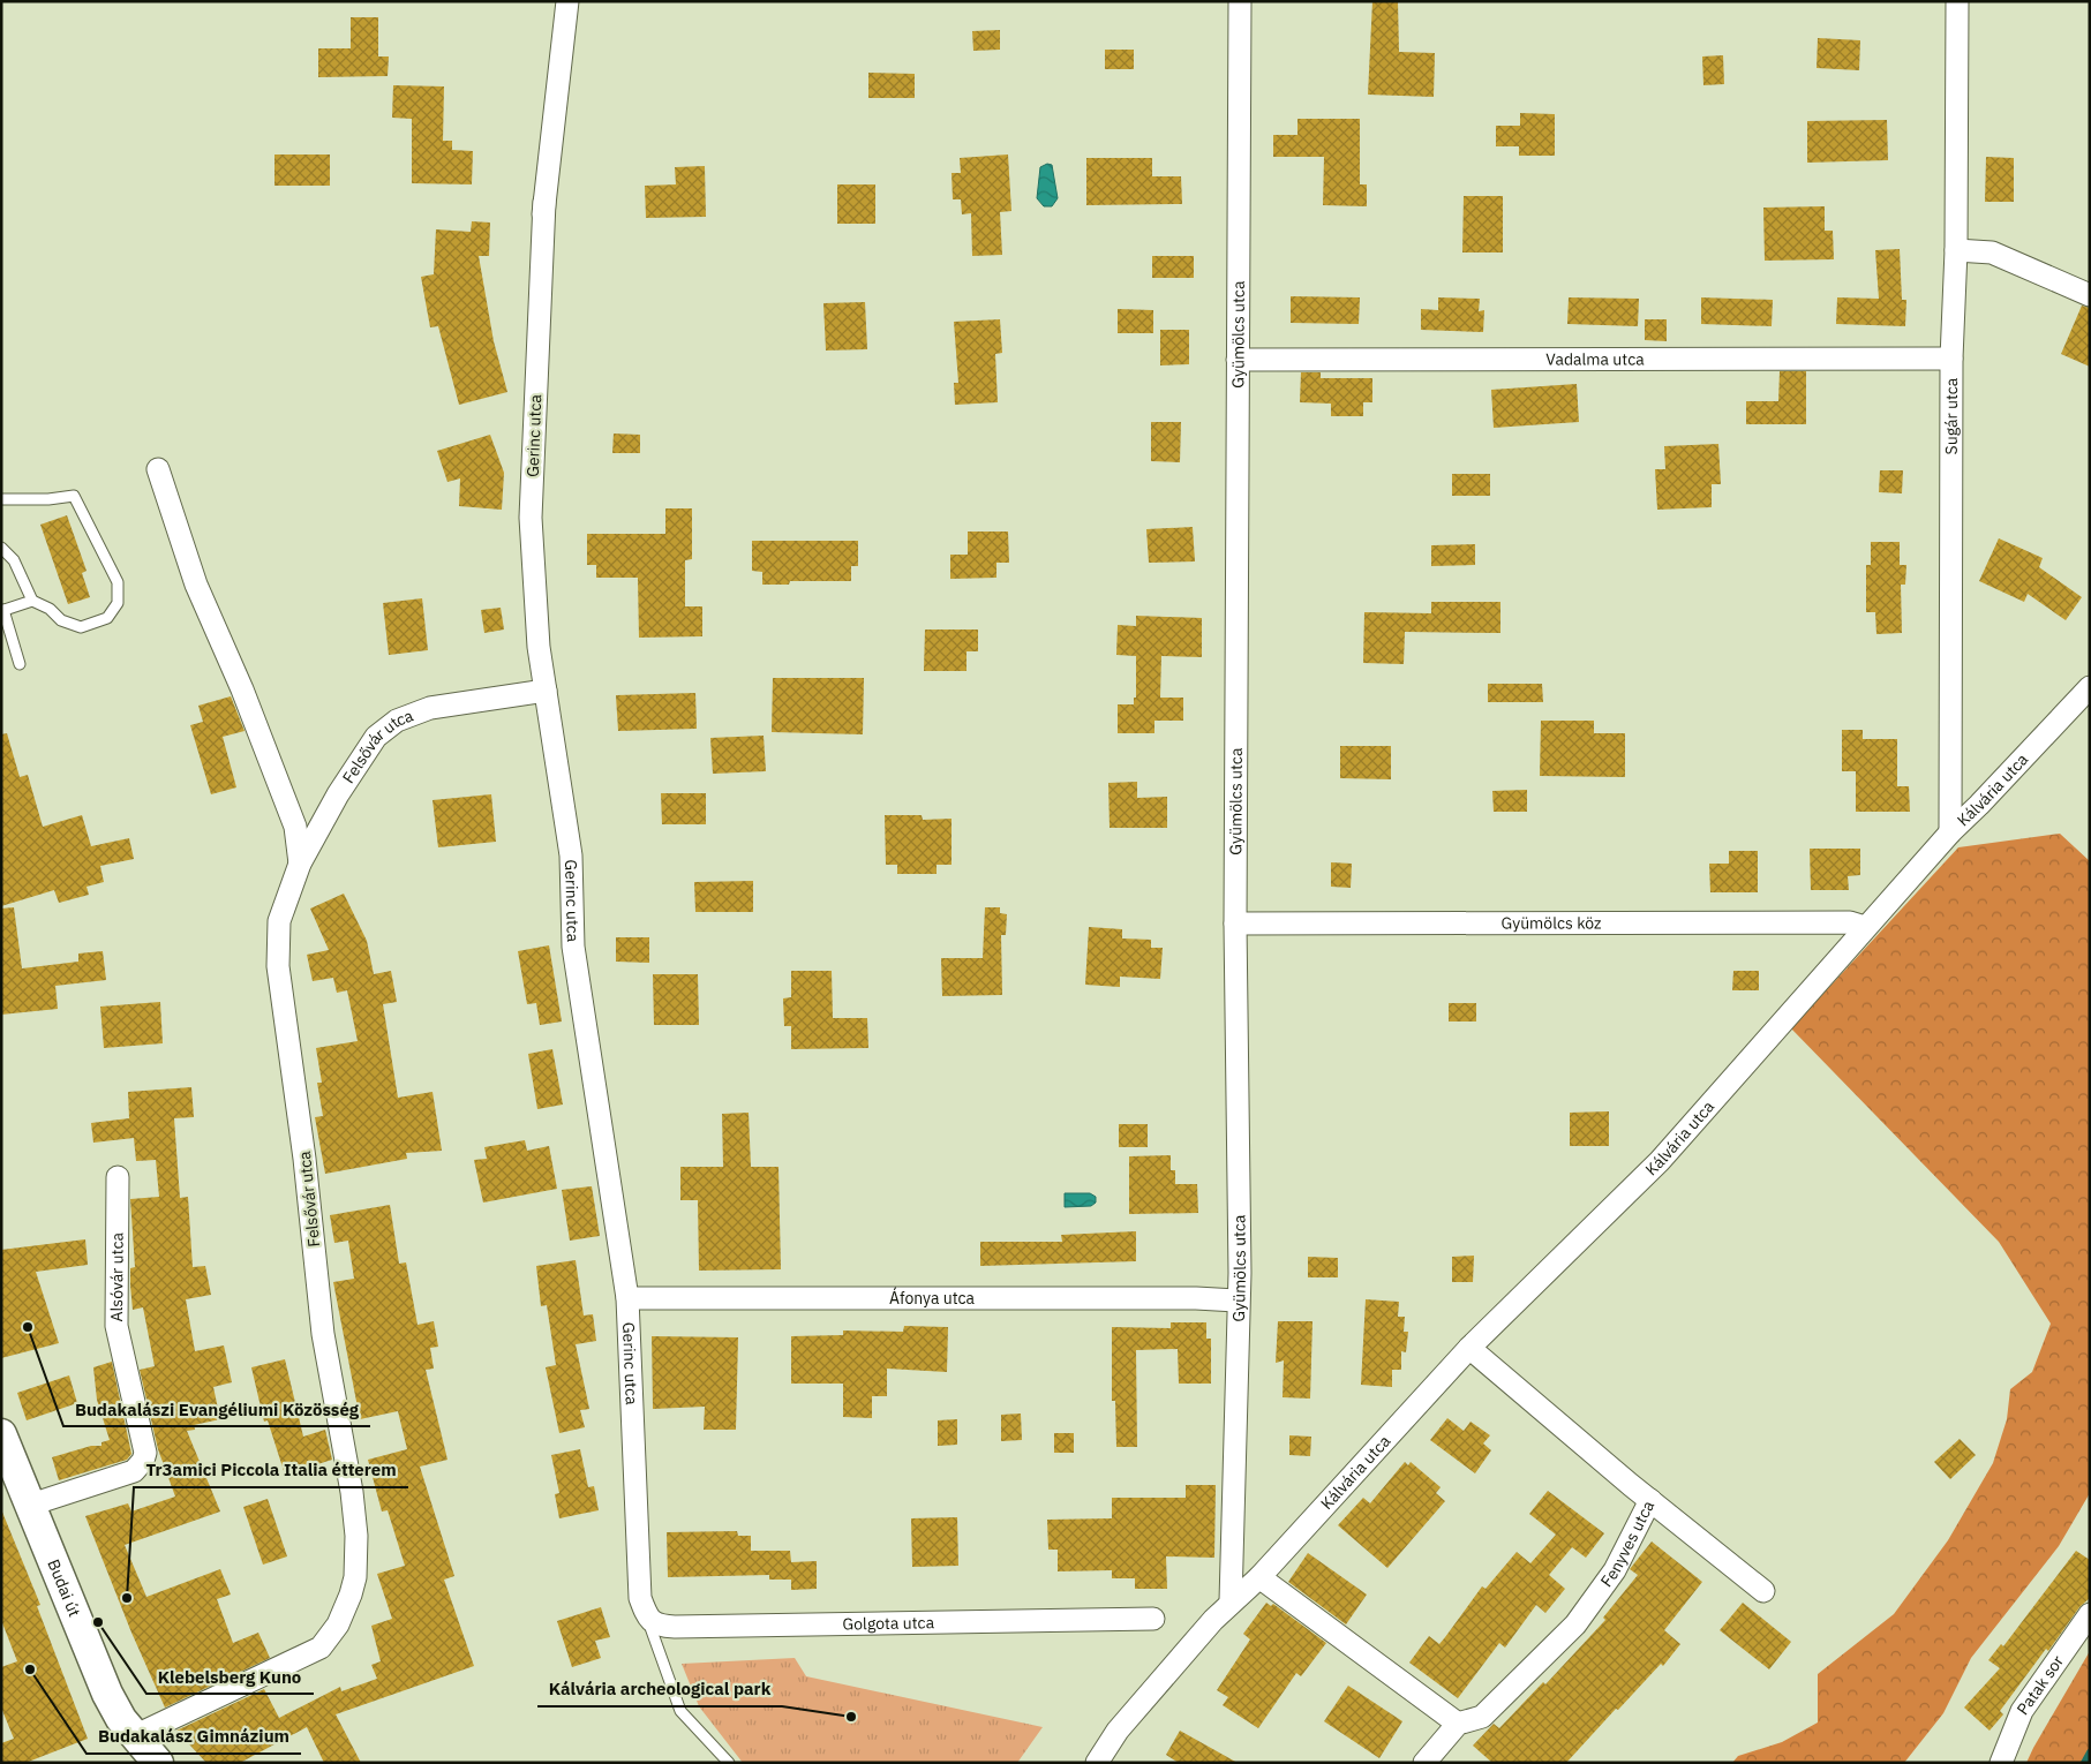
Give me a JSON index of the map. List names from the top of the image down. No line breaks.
{"streets":{"main road":["Budai út"],"street":["Gyümölcs utca","Vadalma utca","Sugár utca","Gerinc utca","Felsővár utca","Kálvária utca","Gyümölcs köz","Alsóvár utca","Áfonya utca","Fenyves utca","Golgota utca","Patak sor"]},"crossings":[["Gyümölcs utca","Vadalma utca"],["Gyümölcs utca","Kálvária utca"],["Gyümölcs utca","Gyümölcs köz"],["Gyümölcs utca","Áfonya utca"],["Vadalma utca","Sugár utca"],["Sugár utca","Kálvária utca"],["Gerinc utca","Felsővár utca"],["Gerinc utca","Áfonya utca"],["Gerinc utca","Golgota utca"],["Felsővár utca","Budai út"],["Kálvária utca","Gyümölcs köz"],["Kálvária utca","Fenyves utca"],["Alsóvár utca","Budai út"]],"places":["Budakalászi Evangéliumi Közösség","Tr3amici Piccola Italia étterem","Klebelsberg Kuno","Budakalász Gimnázium","Kálvária archeological park"]}
